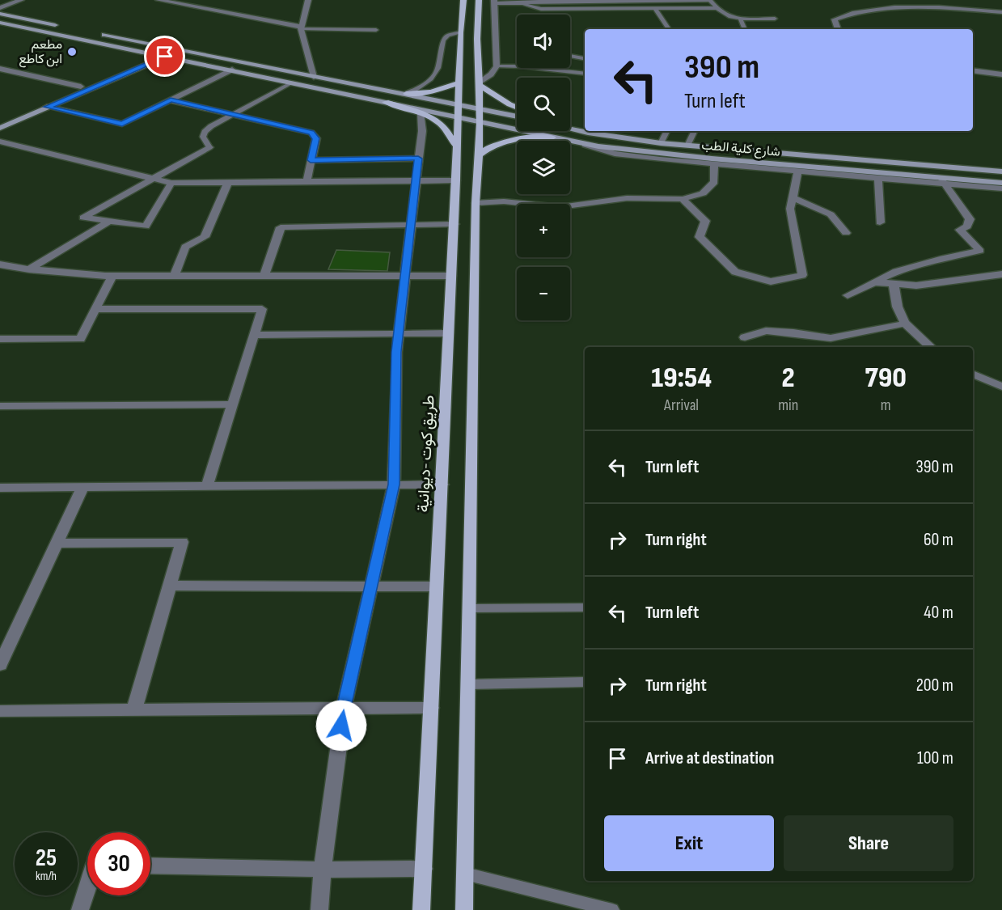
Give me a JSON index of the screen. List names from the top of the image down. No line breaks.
{"streets":{"main road":["شارع كلية الطب","طريق كوت -ديوانية"]},"crossings":[["شارع كلية الطب","طريق كوت -ديوانية"]],"places":["مطعم ابن كاطع"],"page":{"map_buttons":["+","−"],"turn":["390 m","Turn left"],"eta":["19:54","Arrival","2","min","790","m"],"list":[{"name":"Turn left","value":"390 m"},{"name":"Turn right","value":"60 m"},{"name":"Turn left","value":"40 m"},{"name":"Turn right","value":"200 m"},{"name":"Arrive at destination","value":"100 m"}],"buttons":["Exit","Share"],"speed":"25 km/h","limit":"30"}}
